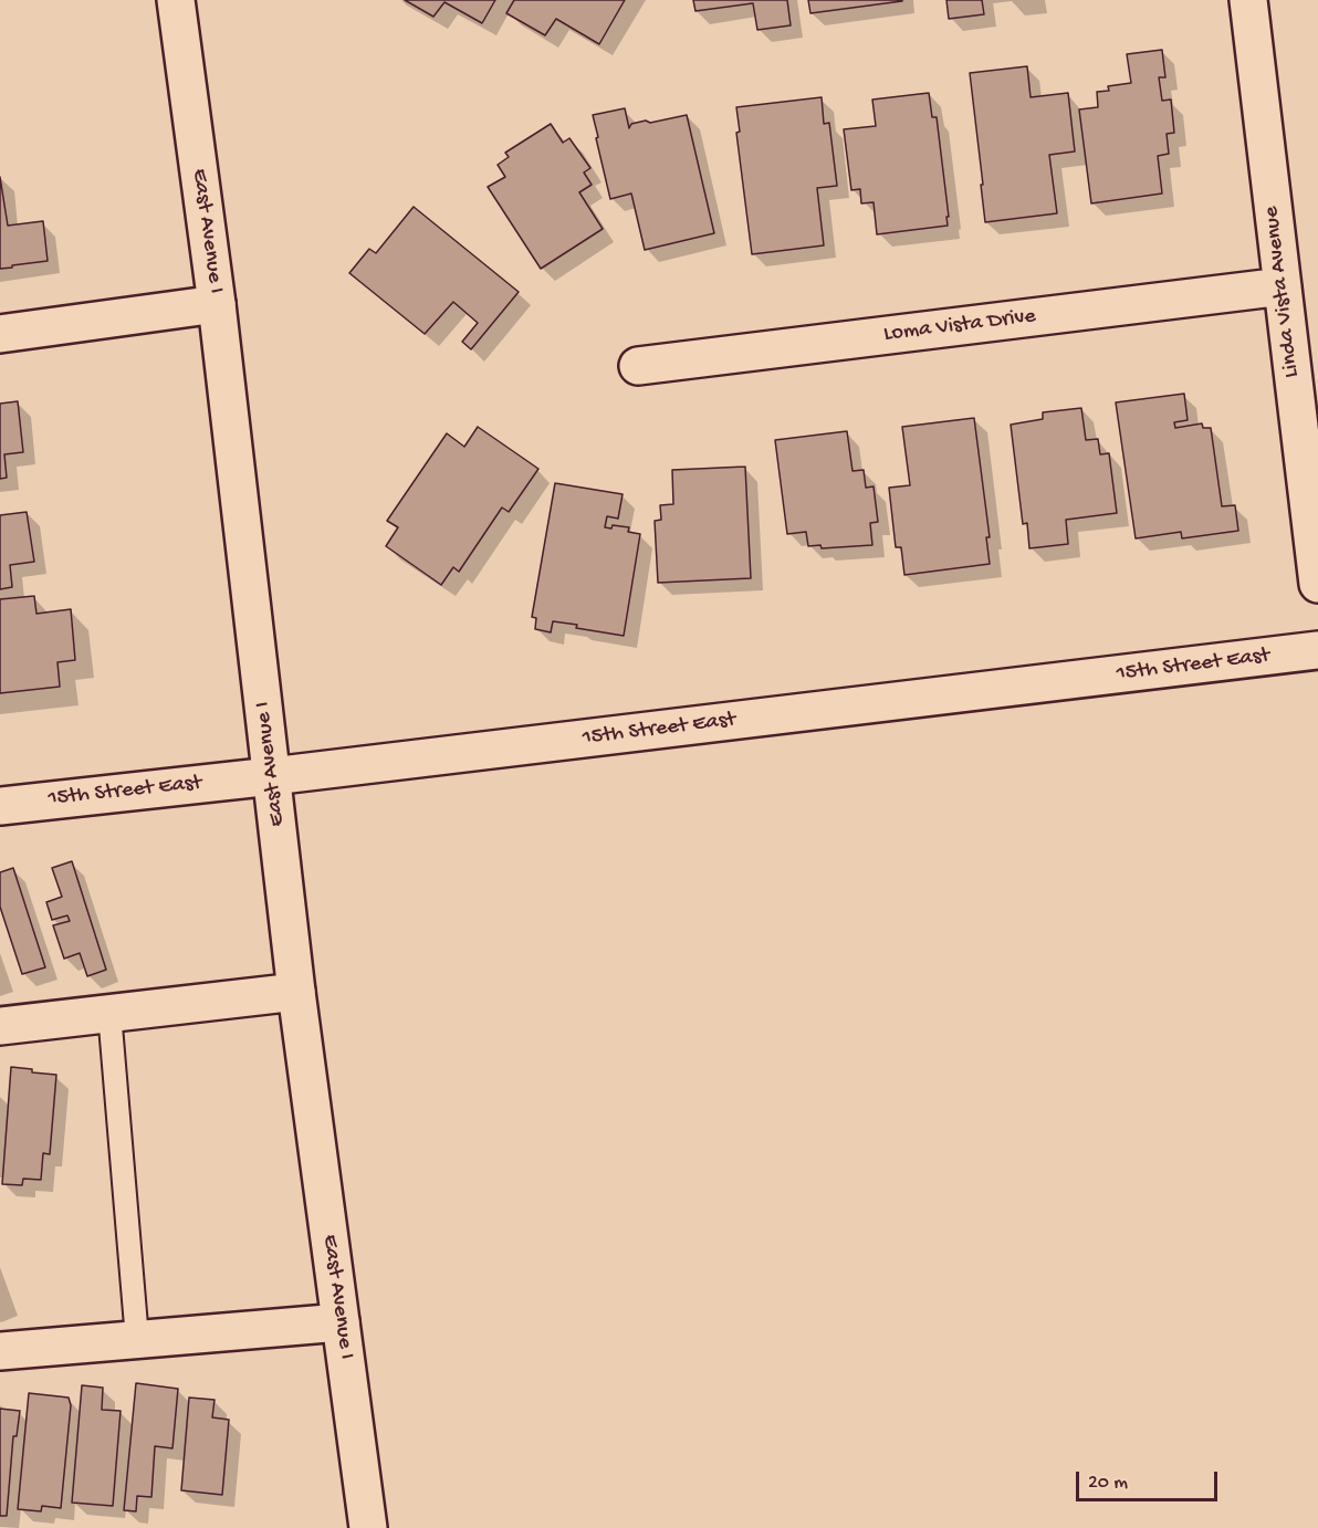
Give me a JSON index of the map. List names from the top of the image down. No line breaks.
{"streets":{"street":["East Avenue I","Linda Vista Avenue","Loma Vista Drive","15th Street East"]},"crossings":[["East Avenue I","15th Street East"],["Linda Vista Avenue","Loma Vista Drive"]],"scale_bar":"20 m"}
